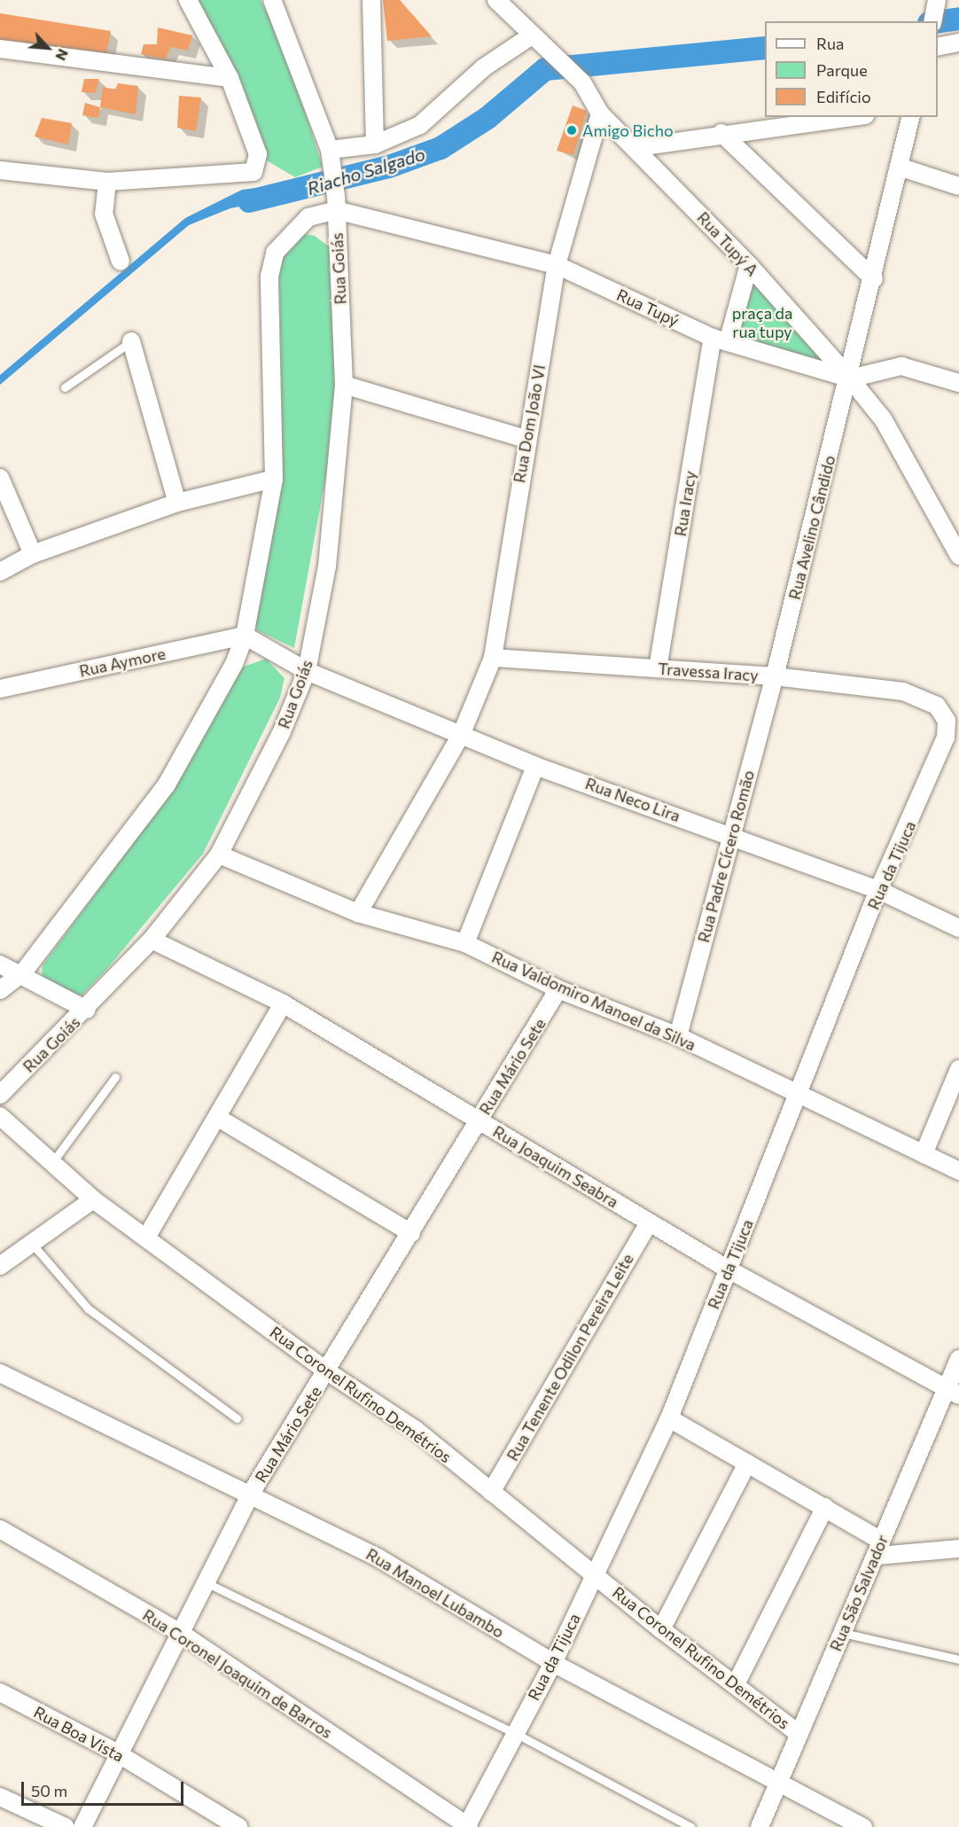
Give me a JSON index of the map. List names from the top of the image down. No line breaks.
{"streets":{"street":["Rua Tupý A","Rua Goiás","Rua Tupý","Rua Dom João VI","Rua Iracy","Rua Avelino Cândido","Rua Aymore","Travessa Iracy","Rua Neco Lira","Rua Padre Cícero Romão","Rua da Tijuca","Rua Valdomiro Manoel da Silva","Rua Mário Sete","Rua Joaquim Seabra","Rua Tenente Odilon Pereira Leite","Rua Coronel Rufino Demétrios","Rua Manoel Lubambo","Rua São Salvador","Rua Coronel Joaquim de Barros","Rua Boa Vista"]},"crossings":[["Rua Tupý A","Rua Tupý"],["Rua Tupý A","Rua Dom João VI"],["Rua Tupý A","Rua Iracy"],["Rua Tupý A","Rua Avelino Cândido"],["Rua Goiás","Rua Tupý"],["Rua Goiás","Rua Neco Lira"],["Rua Goiás","Rua Valdomiro Manoel da Silva"],["Rua Goiás","Rua Joaquim Seabra"],["Rua Tupý","Rua Dom João VI"],["Rua Tupý","Rua Iracy"],["Rua Tupý","Rua Avelino Cândido"],["Rua Dom João VI","Travessa Iracy"],["Rua Dom João VI","Rua Neco Lira"],["Rua Dom João VI","Rua Valdomiro Manoel da Silva"],["Rua Iracy","Travessa Iracy"],["Rua Avelino Cândido","Travessa Iracy"],["Rua Avelino Cândido","Rua Padre Cícero Romão"],["Rua Aymore","Rua Neco Lira"],["Travessa Iracy","Rua Padre Cícero Romão"],["Travessa Iracy","Rua da Tijuca"],["Rua Neco Lira","Rua Padre Cícero Romão"],["Rua Neco Lira","Rua da Tijuca"],["Rua Padre Cícero Romão","Rua Valdomiro Manoel da Silva"],["Rua da Tijuca","Rua Valdomiro Manoel da Silva"],["Rua da Tijuca","Rua Joaquim Seabra"],["Rua da Tijuca","Rua Coronel Rufino Demétrios"],["Rua da Tijuca","Rua Manoel Lubambo"],["Rua da Tijuca","Rua Coronel Joaquim de Barros"],["Rua Valdomiro Manoel da Silva","Rua Mário Sete"],["Rua Mário Sete","Rua Joaquim Seabra"],["Rua Mário Sete","Rua Coronel Rufino Demétrios"],["Rua Mário Sete","Rua Manoel Lubambo"],["Rua Mário Sete","Rua Coronel Joaquim de Barros"],["Rua Mário Sete","Rua Boa Vista"],["Rua Joaquim Seabra","Rua Tenente Odilon Pereira Leite"],["Rua Joaquim Seabra","Rua São Salvador"],["Rua Tenente Odilon Pereira Leite","Rua Coronel Rufino Demétrios"],["Rua Coronel Rufino Demétrios","Rua São Salvador"],["Rua Manoel Lubambo","Rua São Salvador"]],"water":["Riacho Salgado"],"parks":["praça da rua tupy"],"places":["Amigo Bicho"],"legend":["Rua","Parque","Edifício"],"scale_bar":"50 m","north":"bottom right"}
